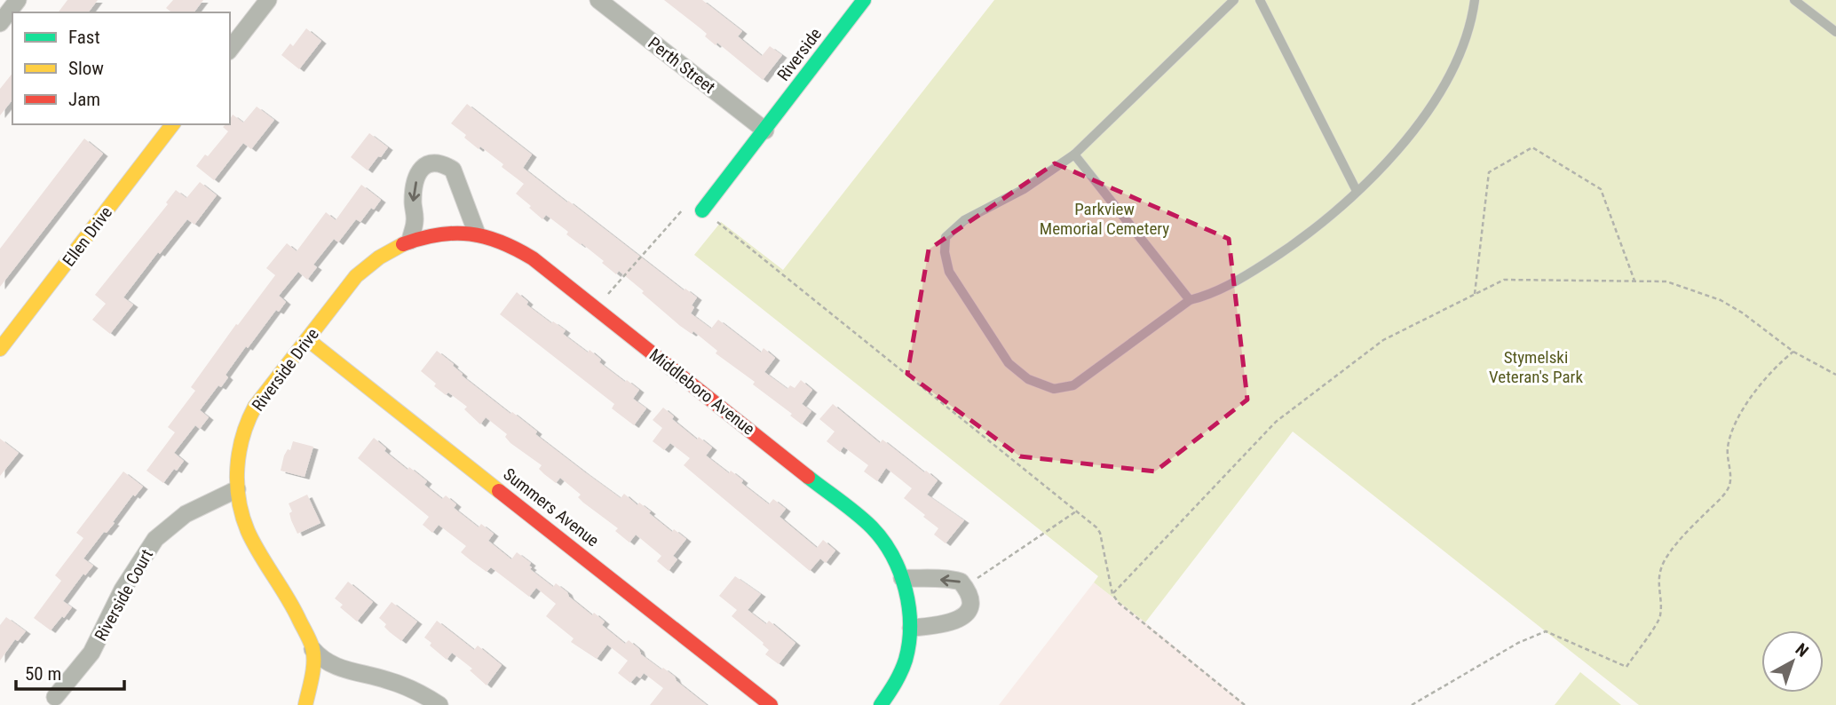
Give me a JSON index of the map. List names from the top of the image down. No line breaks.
{"streets":{"street":["Riverside","Perth Street","Ellen Drive","Riverside Drive","Middleboro Avenue","Summers Avenue","Riverside Court"]},"crossings":[["Riverside","Perth Street"],["Riverside Drive","Middleboro Avenue"],["Riverside Drive","Summers Avenue"],["Riverside Drive","Riverside Court"]],"parks":["Parkview Memorial Cemetery","Stymelski Veteran's Park"],"legend":["Fast","Slow","Jam"],"scale_bar":"50 m","north":"top right"}
